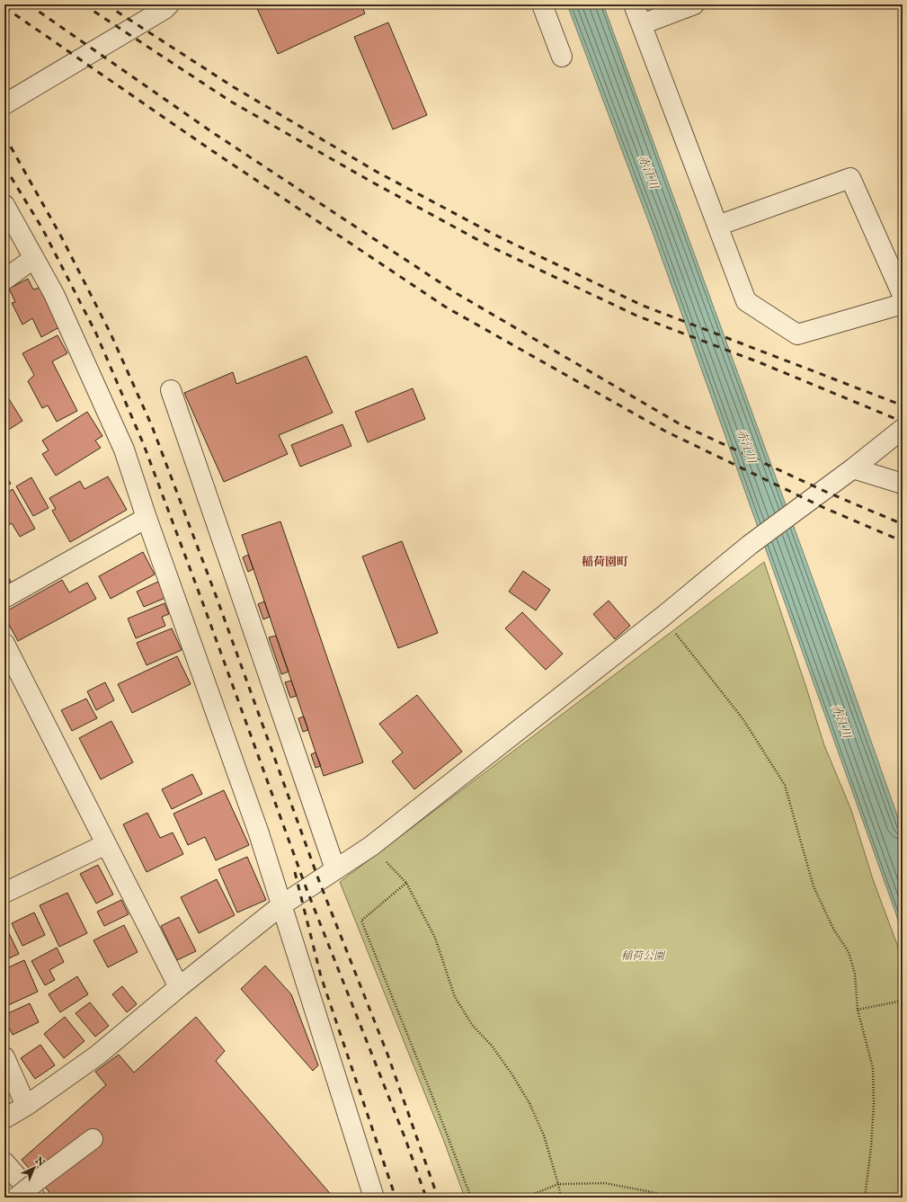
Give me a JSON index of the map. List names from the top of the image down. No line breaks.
{"districts":["稲荷園町"],"water":["赤江川"],"parks":["稲荷公園"],"north":"top right"}
